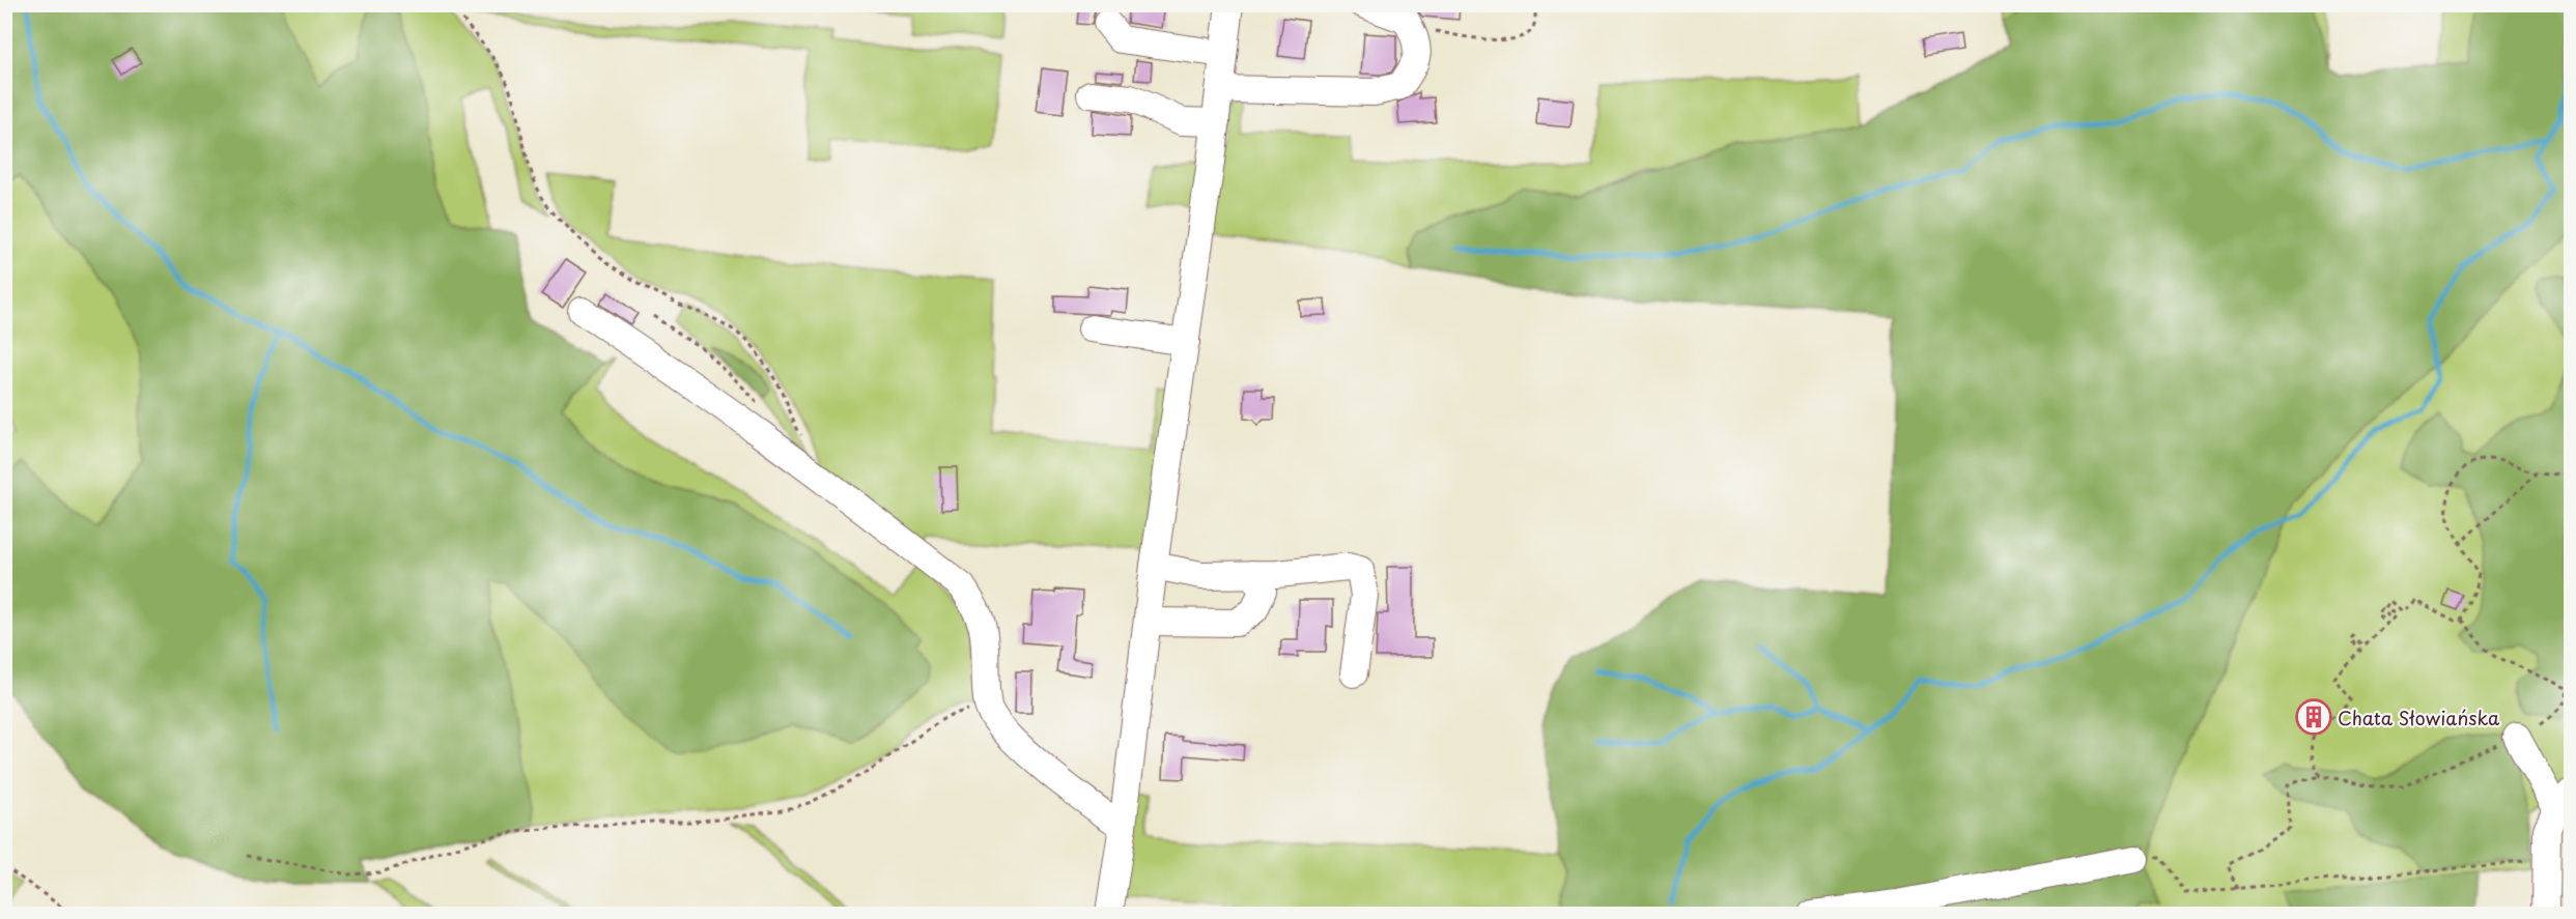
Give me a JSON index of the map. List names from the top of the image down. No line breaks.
{"places":{"building":["Chata Słowiańska"]}}
